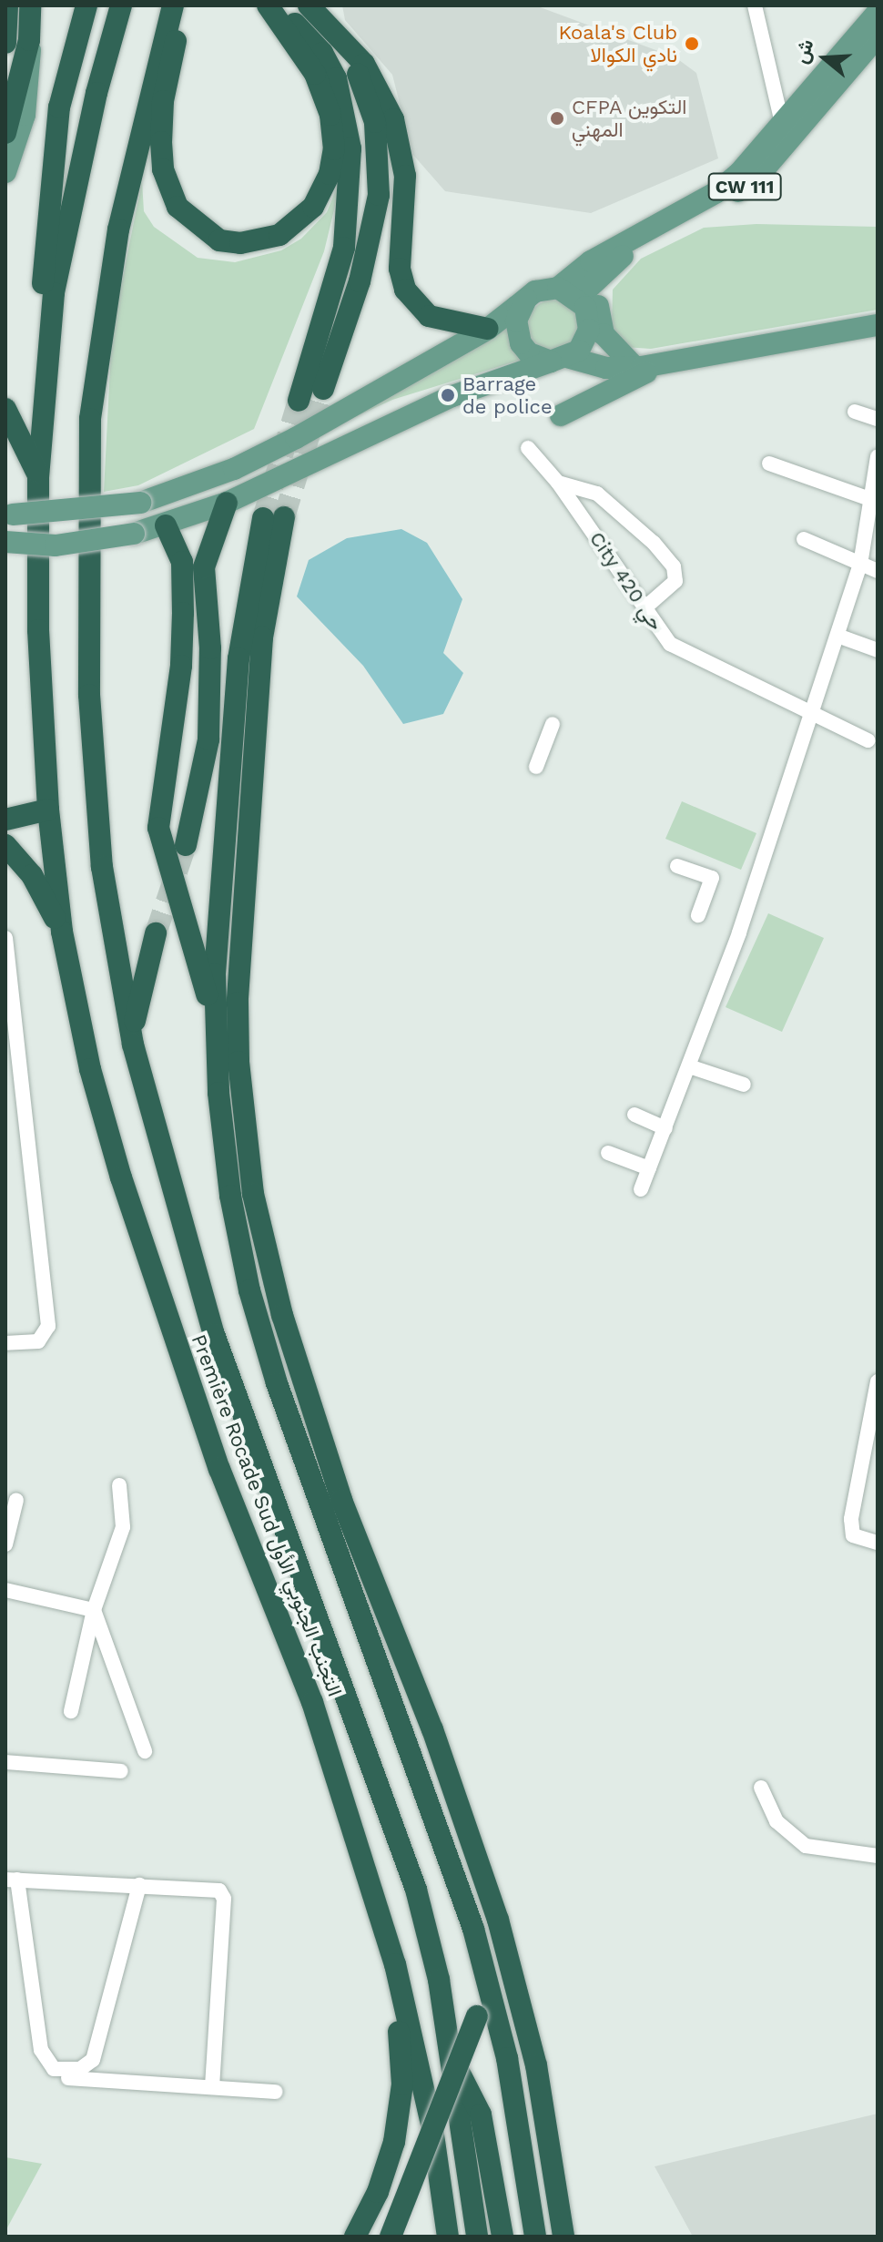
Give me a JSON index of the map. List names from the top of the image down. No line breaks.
{"streets":{"highway":["Première Rocade Sud التجنب الجنوبي الأول"],"main road":["CW 111"],"street":["City 420 حي"]},"places":["Koala's Club نادي الكوالا","CFPA التكوين المهني","Barrage de police"],"north":"left"}
